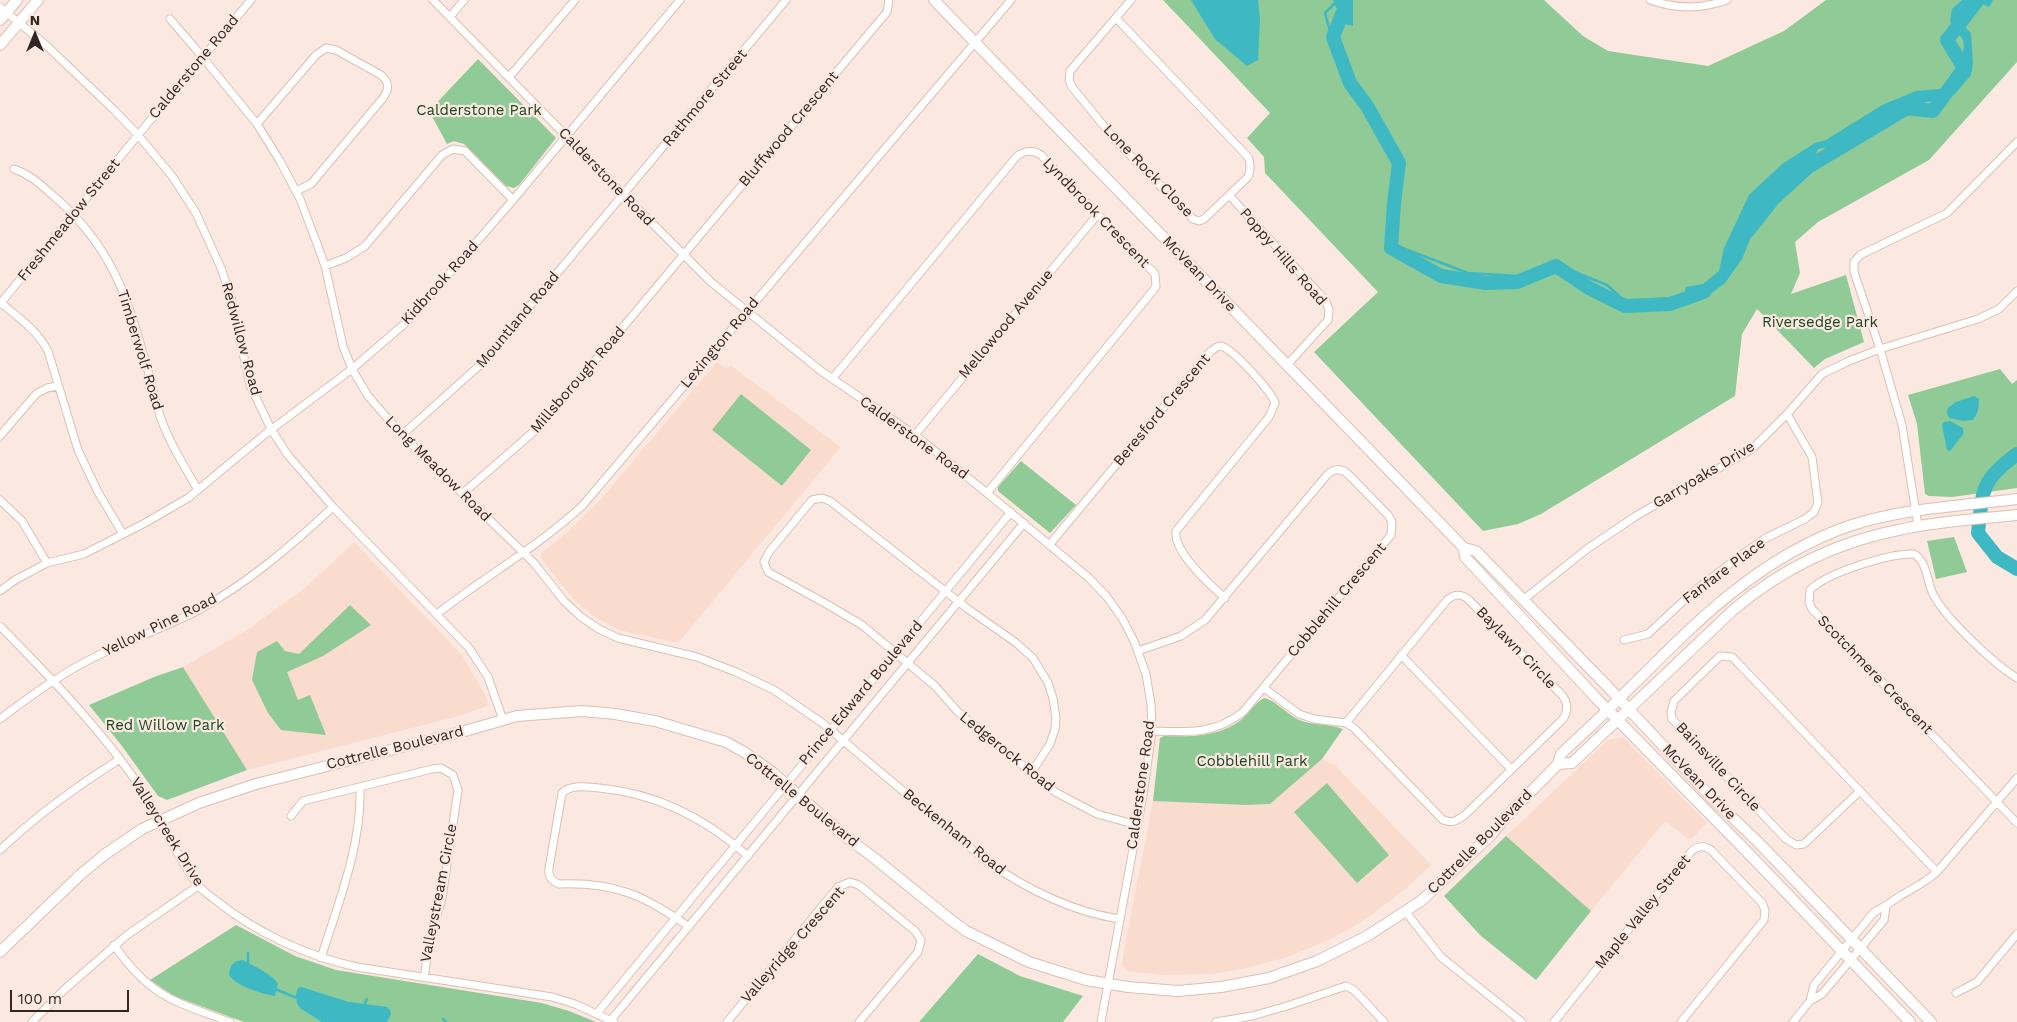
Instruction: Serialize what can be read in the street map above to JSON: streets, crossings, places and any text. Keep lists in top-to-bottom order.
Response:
{
  "streets": {
    "main road": ["McVean Drive", "Cottrelle Boulevard"],
    "street": [
      "Calderstone Road",
      "Rathmore Street",
      "Bluffwood Crescent",
      "Lone Rock Close",
      "Lyndbrook Crescent",
      "Freshmeadow Street",
      "Poppy Hills Road",
      "Kidbrook Road",
      "Mountland Road",
      "Mellowood Avenue",
      "Redwillow Road",
      "Lexington Road",
      "Timberwolf Road",
      "Millsborough Road",
      "Beresford Crescent",
      "Long Meadow Road",
      "Garryoaks Drive",
      "Fanfare Place",
      "Cobblehill Crescent",
      "Yellow Pine Road",
      "Baylawn Circle",
      "Scotchmere Crescent",
      "Prince Edward Boulevard",
      "Ledgerock Road",
      "Bainsville Circle",
      "Valleycreek Drive",
      "Beckenham Road",
      "Valleystream Circle",
      "Maple Valley Street",
      "Valleyridge Crescent"
    ]
  },
  "crossings": [
    ["Calderstone Road", "Rathmore Street"],
    ["Calderstone Road", "Bluffwood Crescent"],
    ["Calderstone Road", "Lyndbrook Crescent"],
    ["Calderstone Road", "Freshmeadow Street"],
    ["Calderstone Road", "Kidbrook Road"],
    ["Calderstone Road", "Mountland Road"],
    ["Calderstone Road", "Mellowood Avenue"],
    ["Calderstone Road", "Redwillow Road"],
    ["Calderstone Road", "Lexington Road"],
    ["Calderstone Road", "Millsborough Road"],
    ["Calderstone Road", "Beresford Crescent"],
    ["Calderstone Road", "Long Meadow Road"],
    ["Calderstone Road", "Cobblehill Crescent"],
    ["Calderstone Road", "Prince Edward Boulevard"],
    ["Calderstone Road", "Cottrelle Boulevard"],
    ["Calderstone Road", "Ledgerock Road"],
    ["Calderstone Road", "Beckenham Road"],
    ["Rathmore Street", "Mountland Road"],
    ["Bluffwood Crescent", "Millsborough Road"],
    ["Lone Rock Close", "Poppy Hills Road"],
    ["Lyndbrook Crescent", "Mellowood Avenue"],
    ["Freshmeadow Street", "Redwillow Road"],
    ["Freshmeadow Street", "Timberwolf Road"],
    ["Poppy Hills Road", "McVean Drive"],
    ["McVean Drive", "Lexington Road"],
    ["McVean Drive", "Garryoaks Drive"],
    ["McVean Drive", "Cottrelle Boulevard"],
    ["Kidbrook Road", "Redwillow Road"],
    ["Kidbrook Road", "Timberwolf Road"],
    ["Kidbrook Road", "Long Meadow Road"],
    ["Mountland Road", "Long Meadow Road"],
    ["Redwillow Road", "Lexington Road"],
    ["Redwillow Road", "Yellow Pine Road"],
    ["Redwillow Road", "Cottrelle Boulevard"],
    ["Lexington Road", "Long Meadow Road"],
    ["Millsborough Road", "Long Meadow Road"],
    ["Beresford Crescent", "Cobblehill Crescent"],
    ["Long Meadow Road", "Prince Edward Boulevard"],
    ["Long Meadow Road", "Beckenham Road"],
    ["Garryoaks Drive", "Fanfare Place"],
    ["Yellow Pine Road", "Valleycreek Drive"],
    ["Prince Edward Boulevard", "Cottrelle Boulevard"],
    ["Prince Edward Boulevard", "Ledgerock Road"],
    ["Prince Edward Boulevard", "Valleycreek Drive"],
    ["Prince Edward Boulevard", "Beckenham Road"],
    ["Cottrelle Boulevard", "Valleycreek Drive"],
    ["Valleycreek Drive", "Valleystream Circle"]
  ],
  "parks": [
    "Calderstone Park",
    "Riversedge Park",
    "Red Willow Park",
    "Cobblehill Park"
  ],
  "scale_bar": "100 m",
  "north": "top"
}
